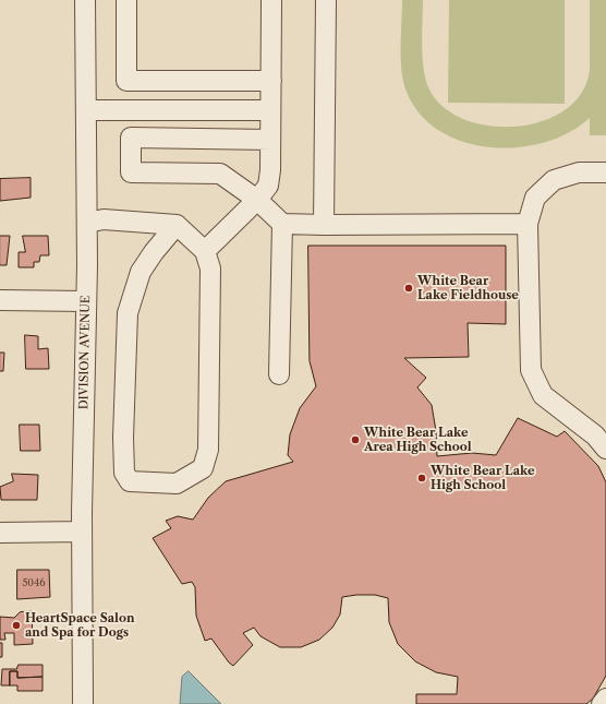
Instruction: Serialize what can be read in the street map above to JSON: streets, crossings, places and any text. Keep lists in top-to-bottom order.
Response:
{
  "streets": {
    "street": ["DIVISION AVENUE"]
  },
  "places": [
    "White Bear Lake Fieldhouse",
    "White Bear Lake Area High School",
    "White Bear Lake High School",
    "HeartSpace Salon and Spa for Dogs"
  ],
  "house_numbers": ["5046"]
}
